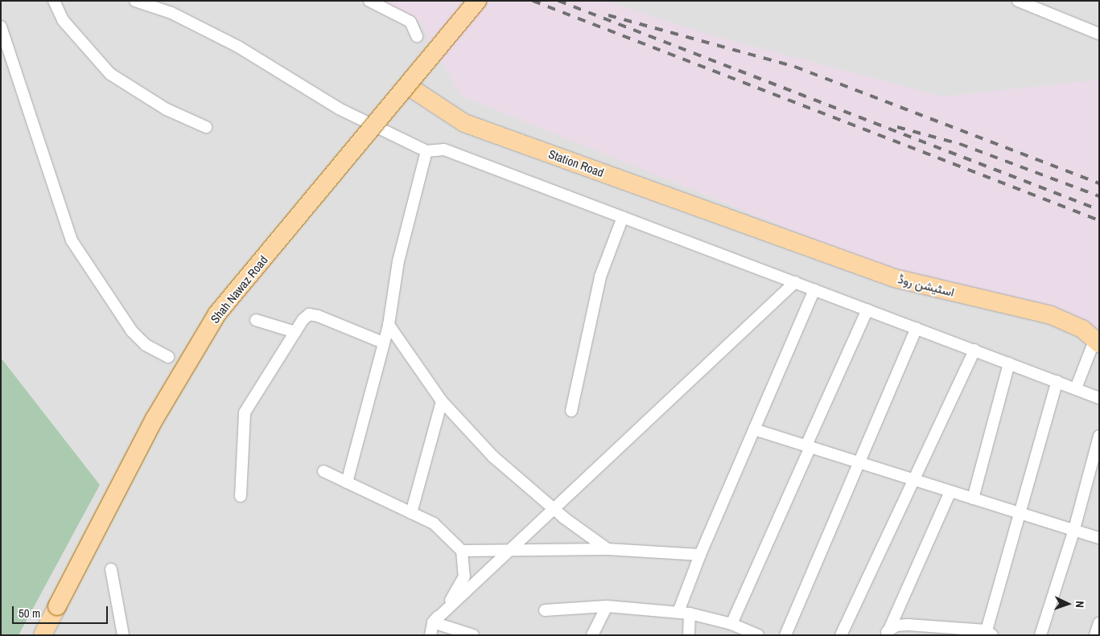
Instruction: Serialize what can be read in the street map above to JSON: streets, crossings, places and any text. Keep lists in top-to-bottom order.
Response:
{
  "streets": {
    "main road": ["Station Road", "اسٹیشن روڈ", "Shah Nawaz Road"]
  },
  "crossings": [
    ["Station Road", "اسٹیشن روڈ"],
    ["Station Road", "Shah Nawaz Road"]
  ],
  "scale_bar": "50 m",
  "north": "right"
}
